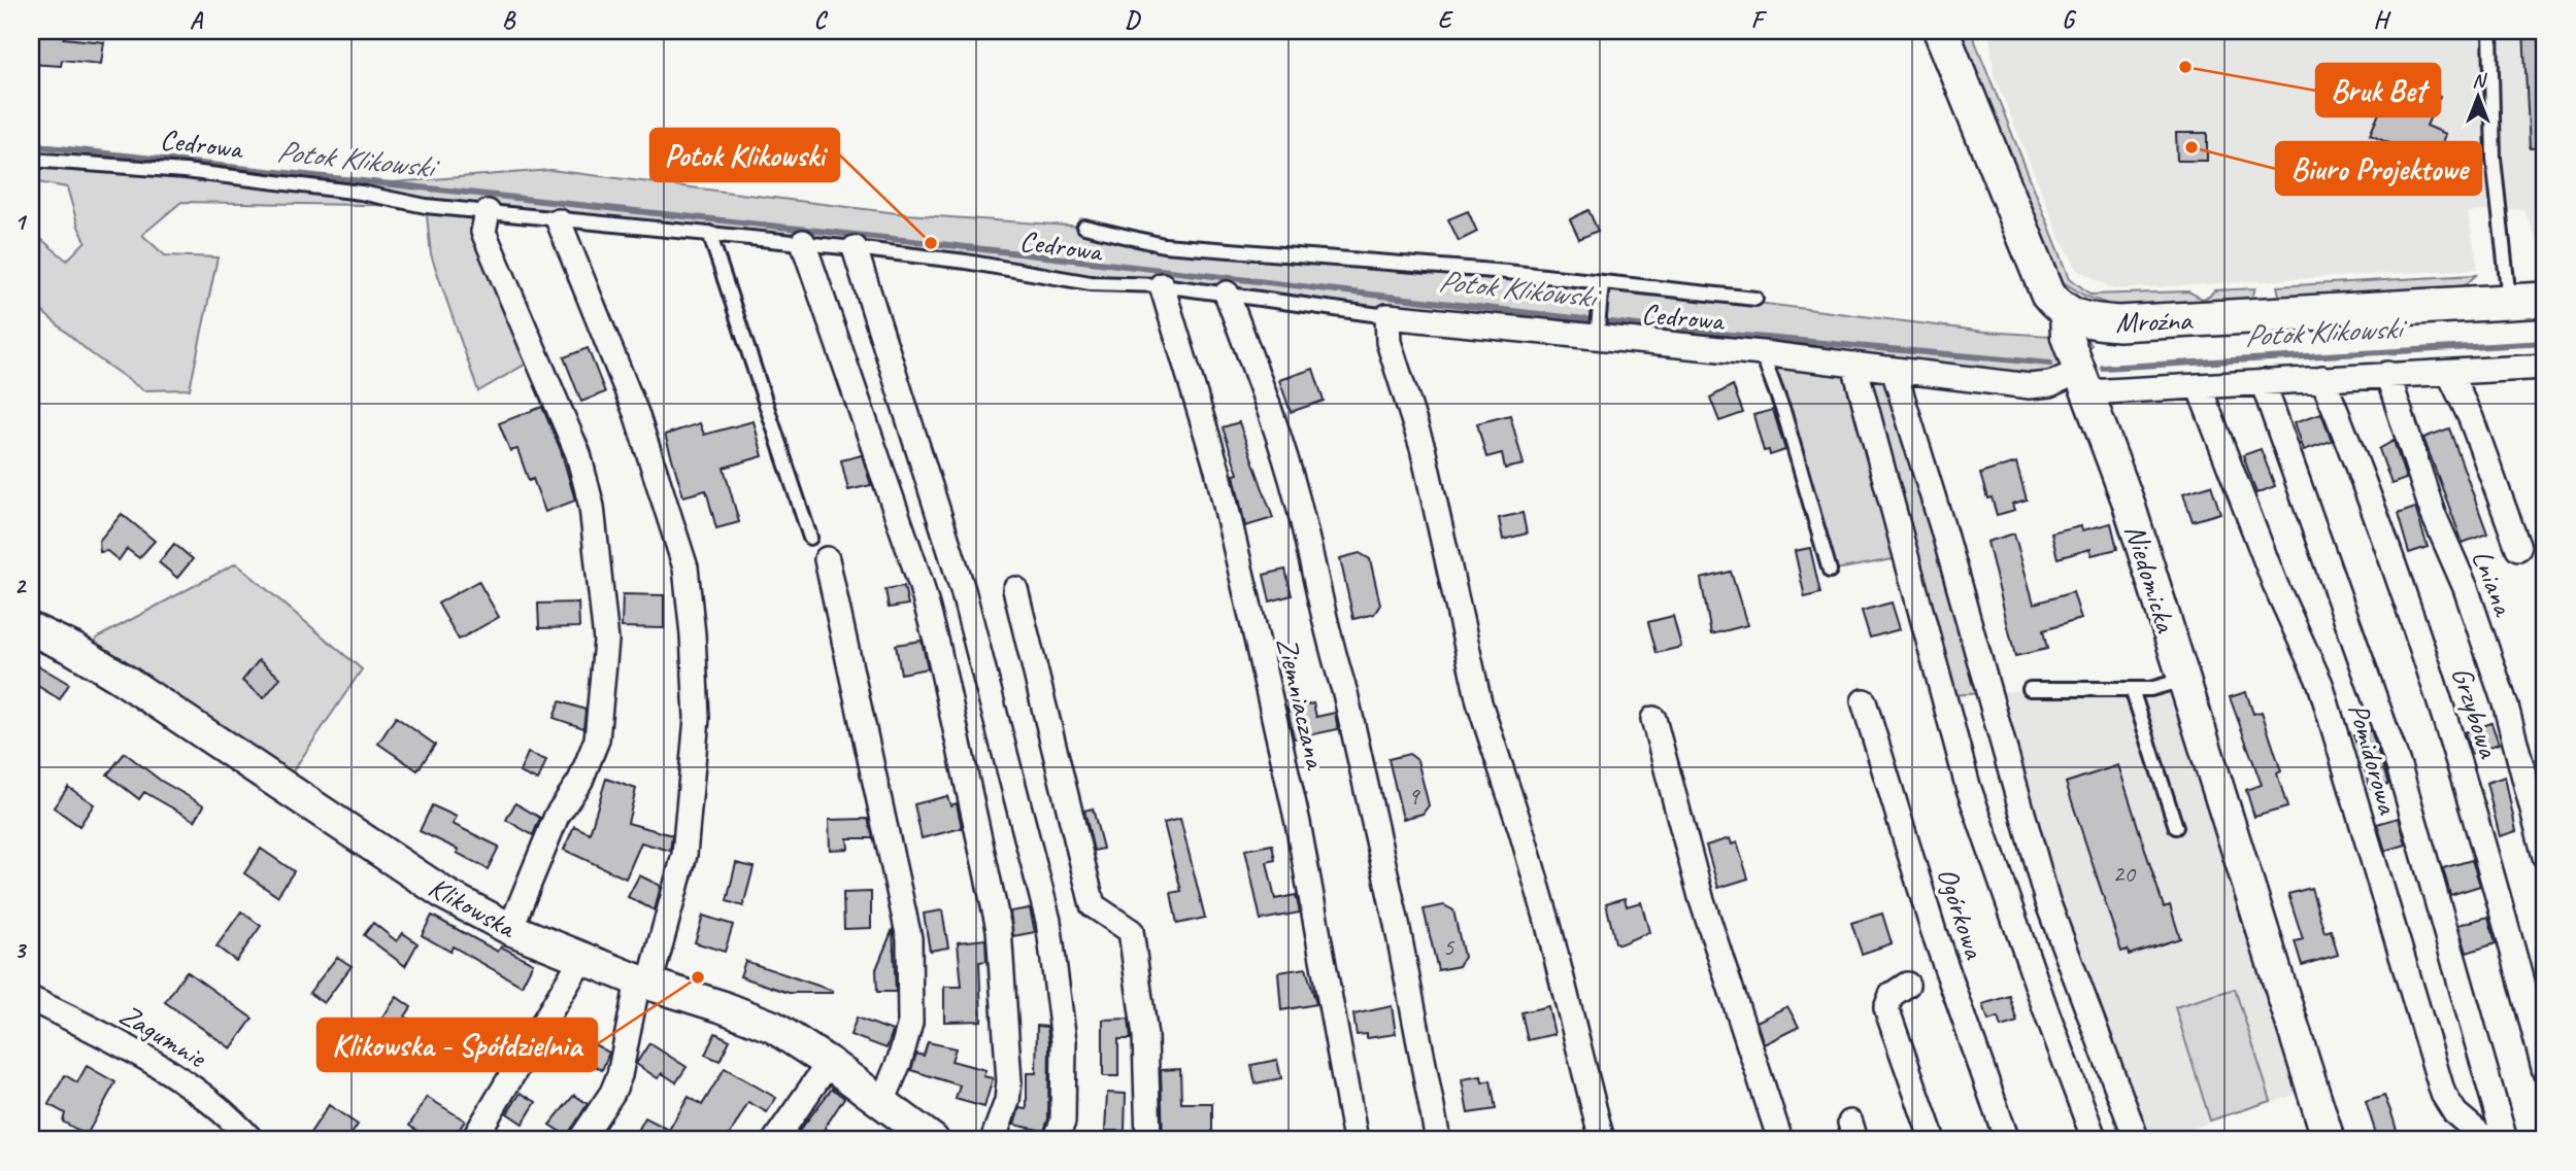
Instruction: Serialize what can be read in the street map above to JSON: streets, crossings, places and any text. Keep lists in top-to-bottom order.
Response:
{
  "streets": {
    "main road": ["Mroźna", "Niedomicka"],
    "street": [
      "Cedrowa",
      "Lniana",
      "Ziemniaczana",
      "Grzybowa",
      "Pomidorowa",
      "Klikowska",
      "Ogórkowa",
      "Zagumnie"
    ]
  },
  "crossings": [
    ["Cedrowa", "Niedomicka"],
    ["Cedrowa", "Lniana"],
    ["Cedrowa", "Ziemniaczana"],
    ["Cedrowa", "Grzybowa"],
    ["Cedrowa", "Pomidorowa"],
    ["Mroźna", "Niedomicka"]
  ],
  "water": ["Potok Klikowski"],
  "places": [
    "Bruk Bet",
    "Biuro Projektowe",
    "Potok Klikowski",
    "Klikowska - Spółdzielnia"
  ],
  "house_numbers": ["9", "20", "5"],
  "north": "top",
  "grid": {
    "columns": [
      "A",
      "B",
      "C",
      "D",
      "E",
      "F",
      "G",
      "H"
    ],
    "rows": ["1", "2", "3"]
  }
}
